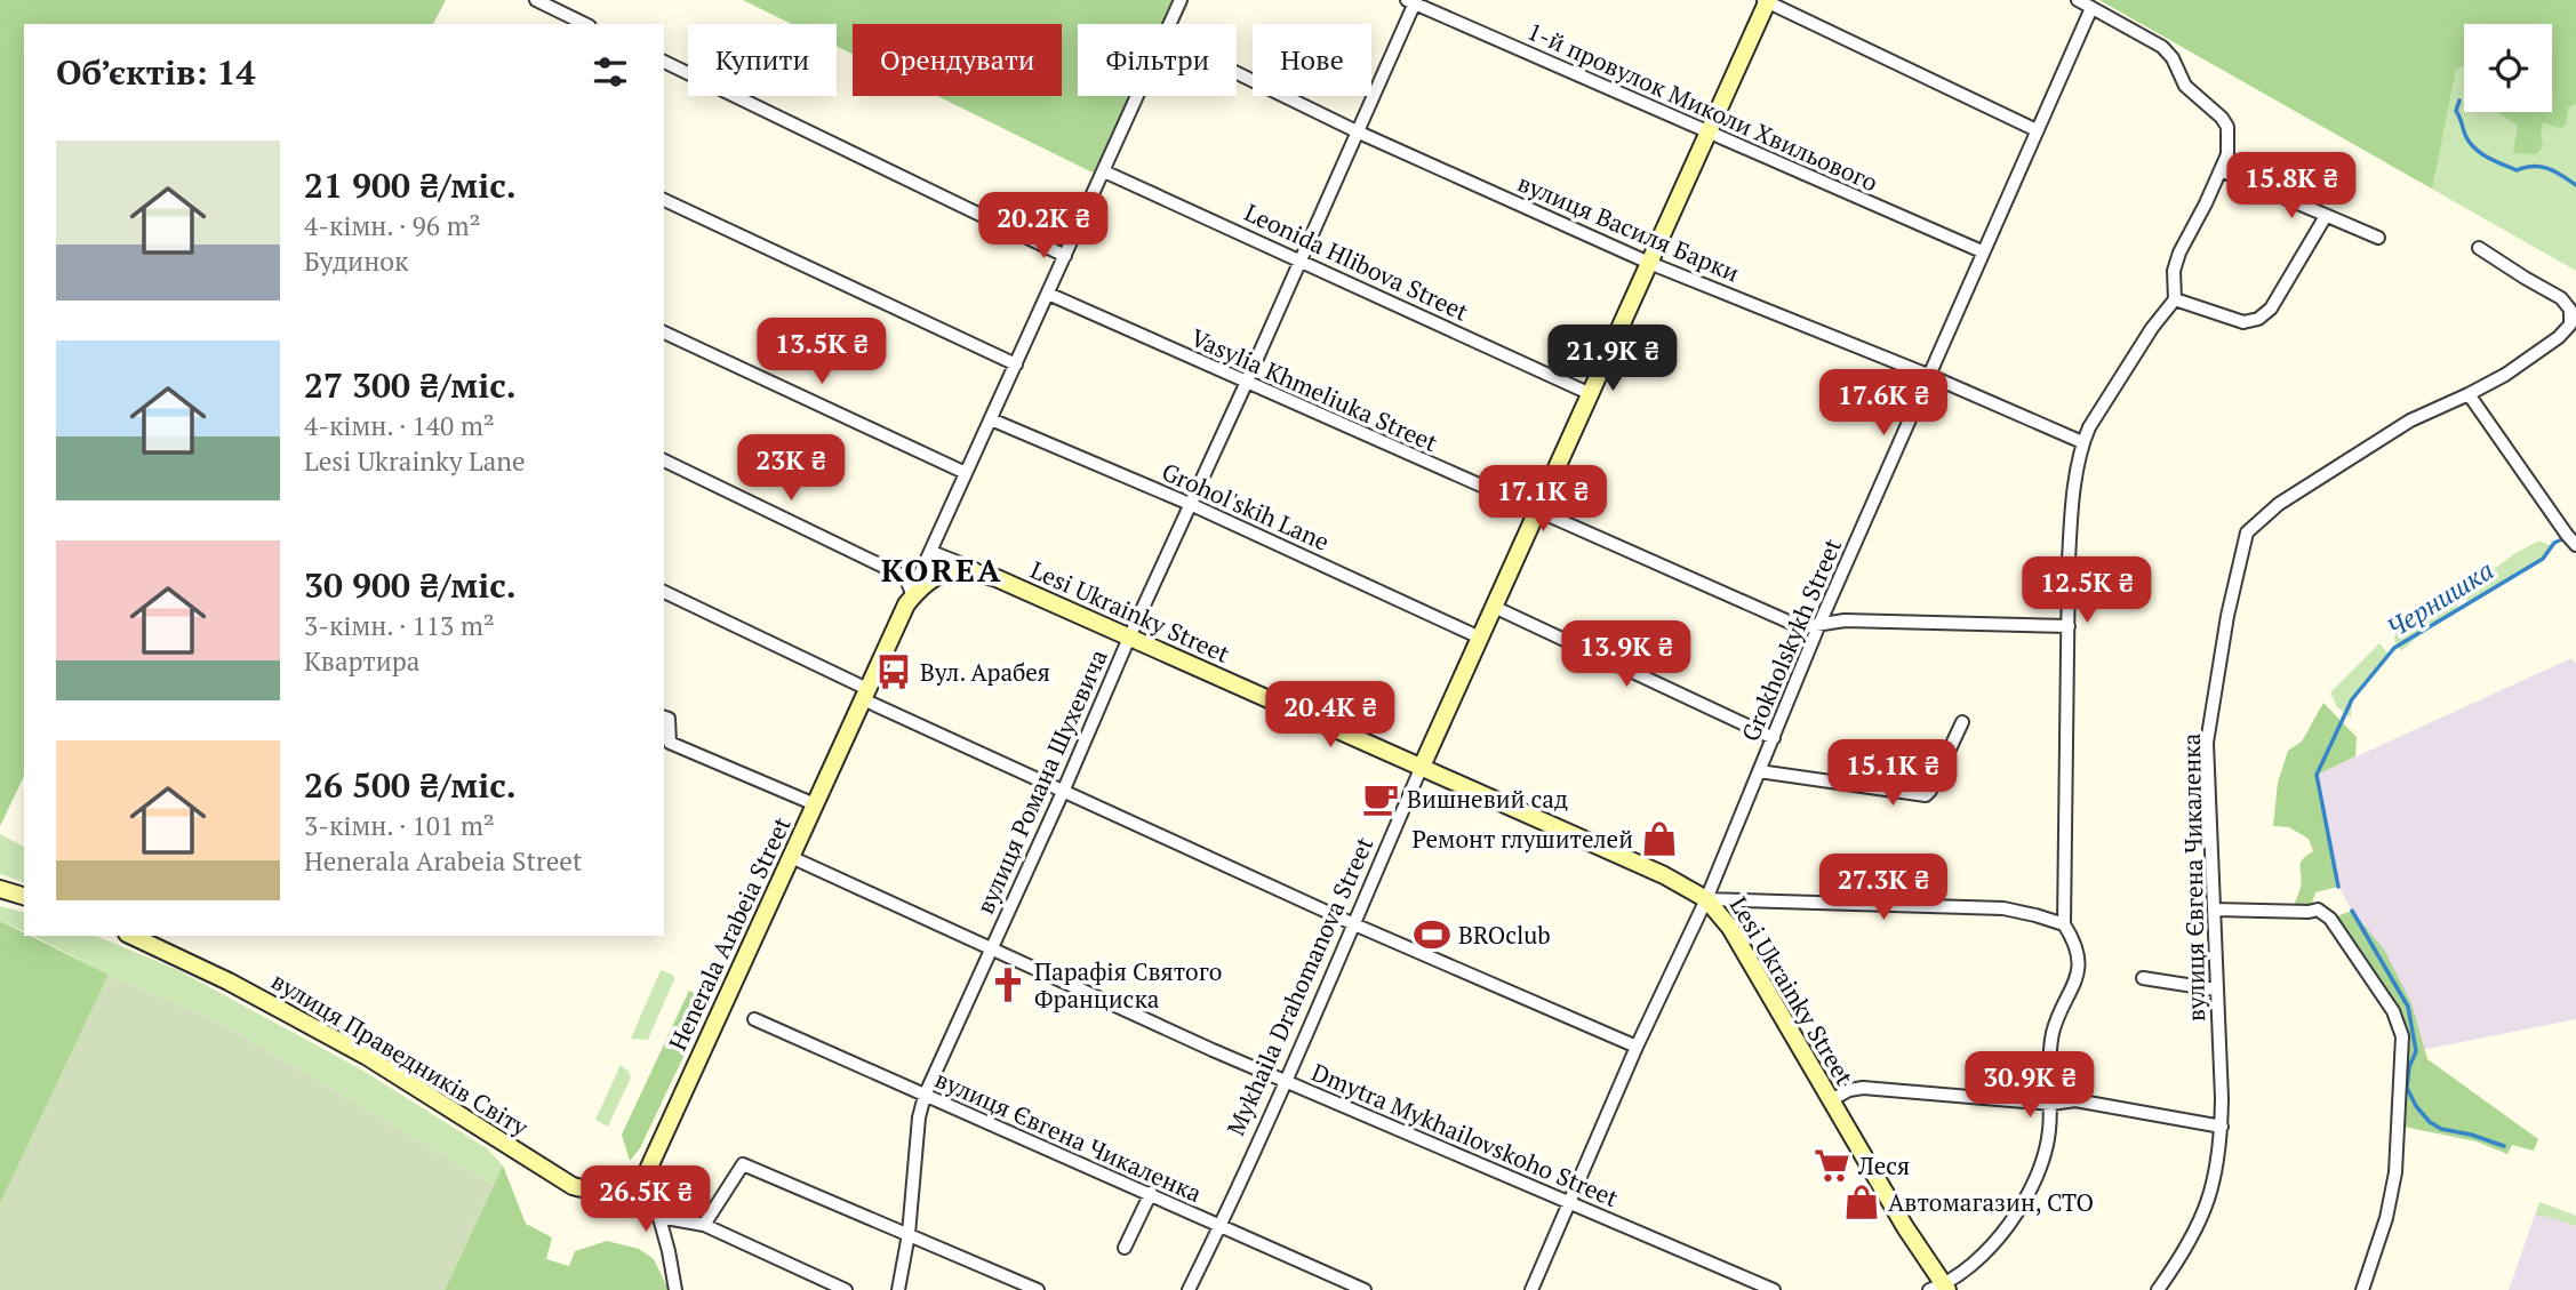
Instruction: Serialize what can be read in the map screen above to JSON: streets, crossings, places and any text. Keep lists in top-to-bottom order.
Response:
{
  "streets": {
    "main road": [
      "Lesi Ukrainky Street",
      "Henerala Arabeia Street",
      "Mykhaila Drahomanova Street",
      "вулиця Праведників Світу"
    ],
    "street": [
      "1-й провулок Миколи Хвильового",
      "вулиця Василя Барки",
      "Leonida Hlibova Street",
      "Vasylia Khmeliuka Street",
      "Grohol'skih Lane",
      "Grokholskykh Street",
      "вулиця Романа Шухевича",
      "вулиця Євгена Чикаленка",
      "Dmytra Mykhailovskoho Street"
    ]
  },
  "crossings": [
    ["1-й провулок Миколи Хвильового", "Grokholskykh Street"],
    ["1-й провулок Миколи Хвильового", "вулиця Романа Шухевича"],
    ["1-й провулок Миколи Хвильового", "Mykhaila Drahomanova Street"],
    ["вулиця Василя Барки", "Grokholskykh Street"],
    ["вулиця Василя Барки", "вулиця Романа Шухевича"],
    ["вулиця Василя Барки", "Mykhaila Drahomanova Street"],
    ["Leonida Hlibova Street", "вулиця Романа Шухевича"],
    ["Leonida Hlibova Street", "Mykhaila Drahomanova Street"],
    ["Vasylia Khmeliuka Street", "Grokholskykh Street"],
    ["Vasylia Khmeliuka Street", "вулиця Романа Шухевича"],
    ["Vasylia Khmeliuka Street", "Mykhaila Drahomanova Street"],
    ["Grohol'skih Lane", "вулиця Романа Шухевича"],
    ["Grohol'skih Lane", "Mykhaila Drahomanova Street"],
    ["Lesi Ukrainky Street", "Grokholskykh Street"],
    ["Lesi Ukrainky Street", "вулиця Романа Шухевича"],
    ["Lesi Ukrainky Street", "Henerala Arabeia Street"],
    ["Lesi Ukrainky Street", "Mykhaila Drahomanova Street"],
    ["Grokholskykh Street", "Dmytra Mykhailovskoho Street"],
    ["вулиця Романа Шухевича", "вулиця Євгена Чикаленка"],
    ["вулиця Романа Шухевича", "Dmytra Mykhailovskoho Street"],
    ["вулиця Євгена Чикаленка", "Mykhaila Drahomanova Street"],
    ["Henerala Arabeia Street", "Dmytra Mykhailovskoho Street"],
    ["Mykhaila Drahomanova Street", "Dmytra Mykhailovskoho Street"]
  ],
  "districts": ["KOREA"],
  "water": ["Чернишка"],
  "places": {
    "bus stop": ["Вул. Арабея"],
    "cafe": ["Вишневий сад"],
    "shop": ["Ремонт глушителей", "Автомагазин, СТО"],
    "sports": ["BROclub"],
    "church": ["Парафія Святого Франциска"],
    "supermarket": ["Леся"]
  },
  "page": {
    "chip": [
      "Купити",
      "Орендувати",
      "Фільтри",
      "Нове"
    ],
    "heading": "Об’єктів: 14",
    "list": [
      {
        "name": "21 900 ₴/міс.",
        "note": "4-кімн. · 96 m² · Будинок"
      },
      {
        "name": "27 300 ₴/міс.",
        "note": "4-кімн. · 140 m² · Lesi Ukrainky Lane"
      },
      {
        "name": "30 900 ₴/міс.",
        "note": "3-кімн. · 113 m² · Квартира"
      },
      {
        "name": "26 500 ₴/міс.",
        "note": "3-кімн. · 101 m² · Henerala Arabeia Street"
      }
    ],
    "price": [
      "15.8K ₴",
      "20.2K ₴",
      "13.5K ₴",
      "21.9K ₴",
      "17.6K ₴",
      "23K ₴",
      "17.1K ₴",
      "12.5K ₴",
      "13.9K ₴",
      "20.4K ₴",
      "15.1K ₴",
      "27.3K ₴",
      "30.9K ₴",
      "26.5K ₴"
    ]
  }
}
